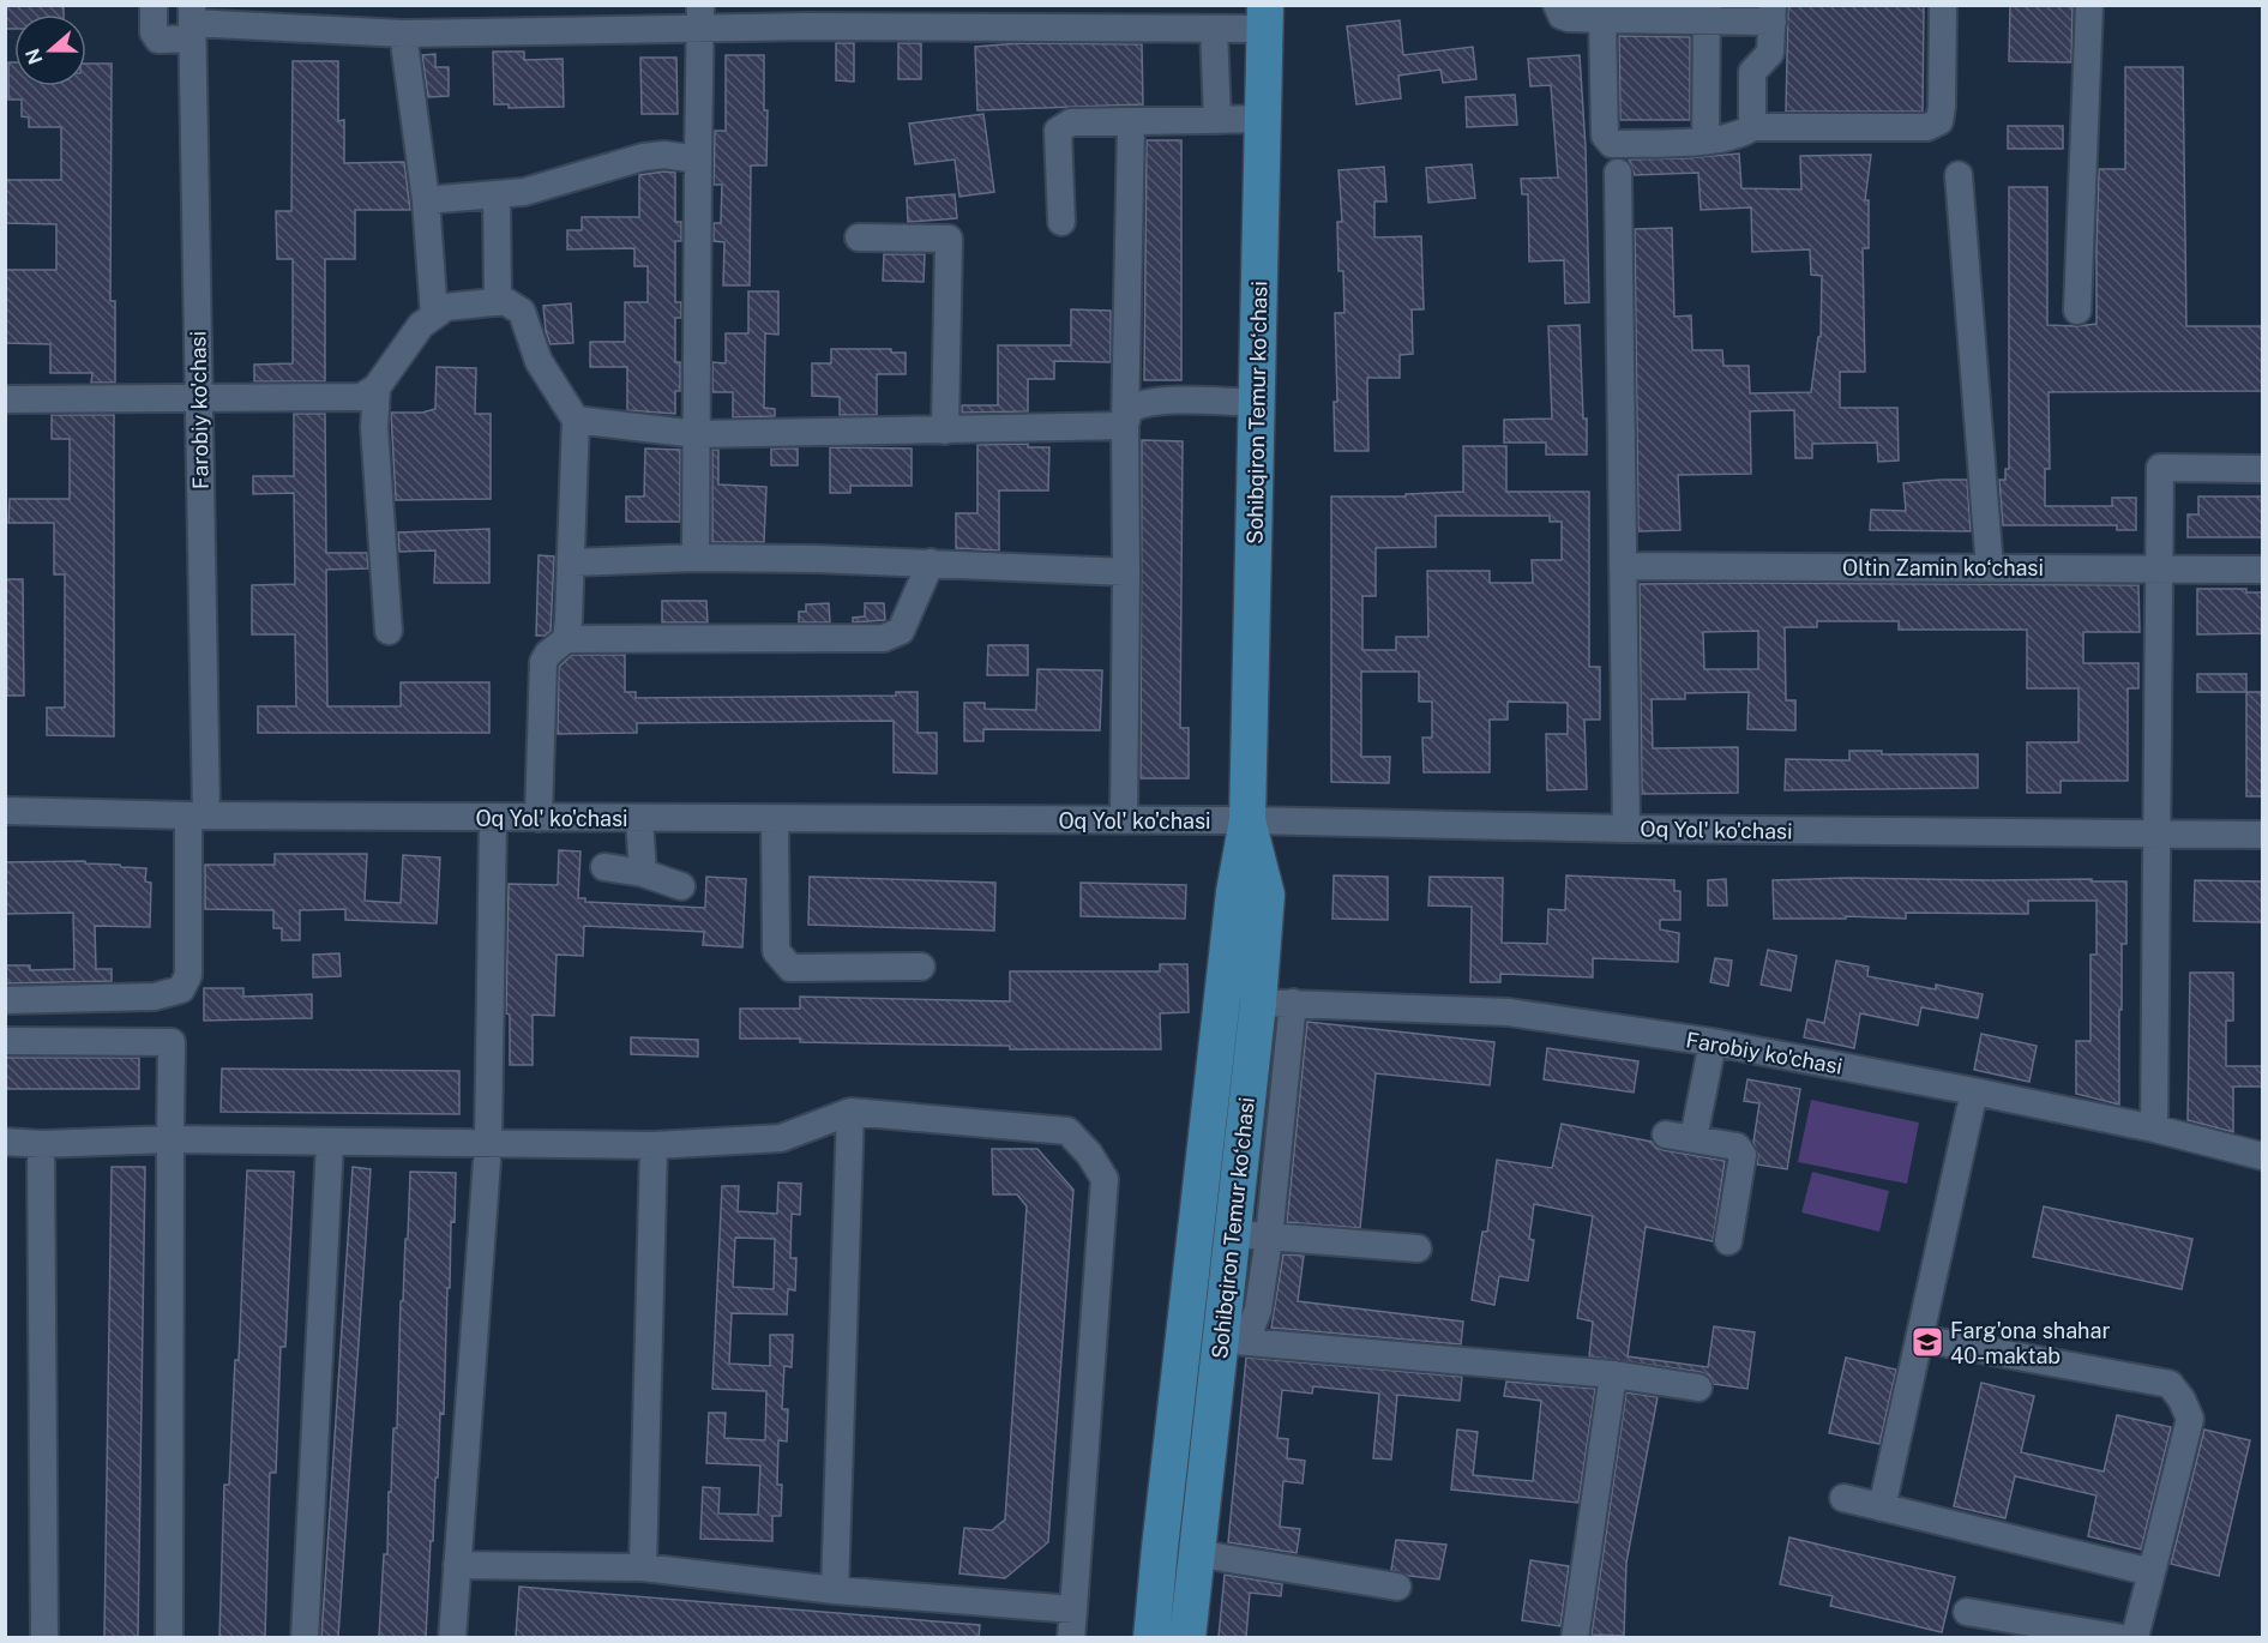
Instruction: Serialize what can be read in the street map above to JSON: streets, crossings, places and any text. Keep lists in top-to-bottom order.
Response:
{
  "streets": {
    "main road": ["Sohibqiron Temur koʻchasi"],
    "street": ["Farobiy ko'chasi", "Oltin Zamin koʻchasi", "Oq Yol' ko'chasi"]
  },
  "crossings": [
    ["Farobiy ko'chasi", "Sohibqiron Temur koʻchasi"],
    ["Farobiy ko'chasi", "Oq Yol' ko'chasi"],
    ["Sohibqiron Temur koʻchasi", "Oq Yol' ko'chasi"]
  ],
  "places": {
    "school or university": ["Farg'ona shahar 40-maktab"]
  },
  "north": "left"
}
